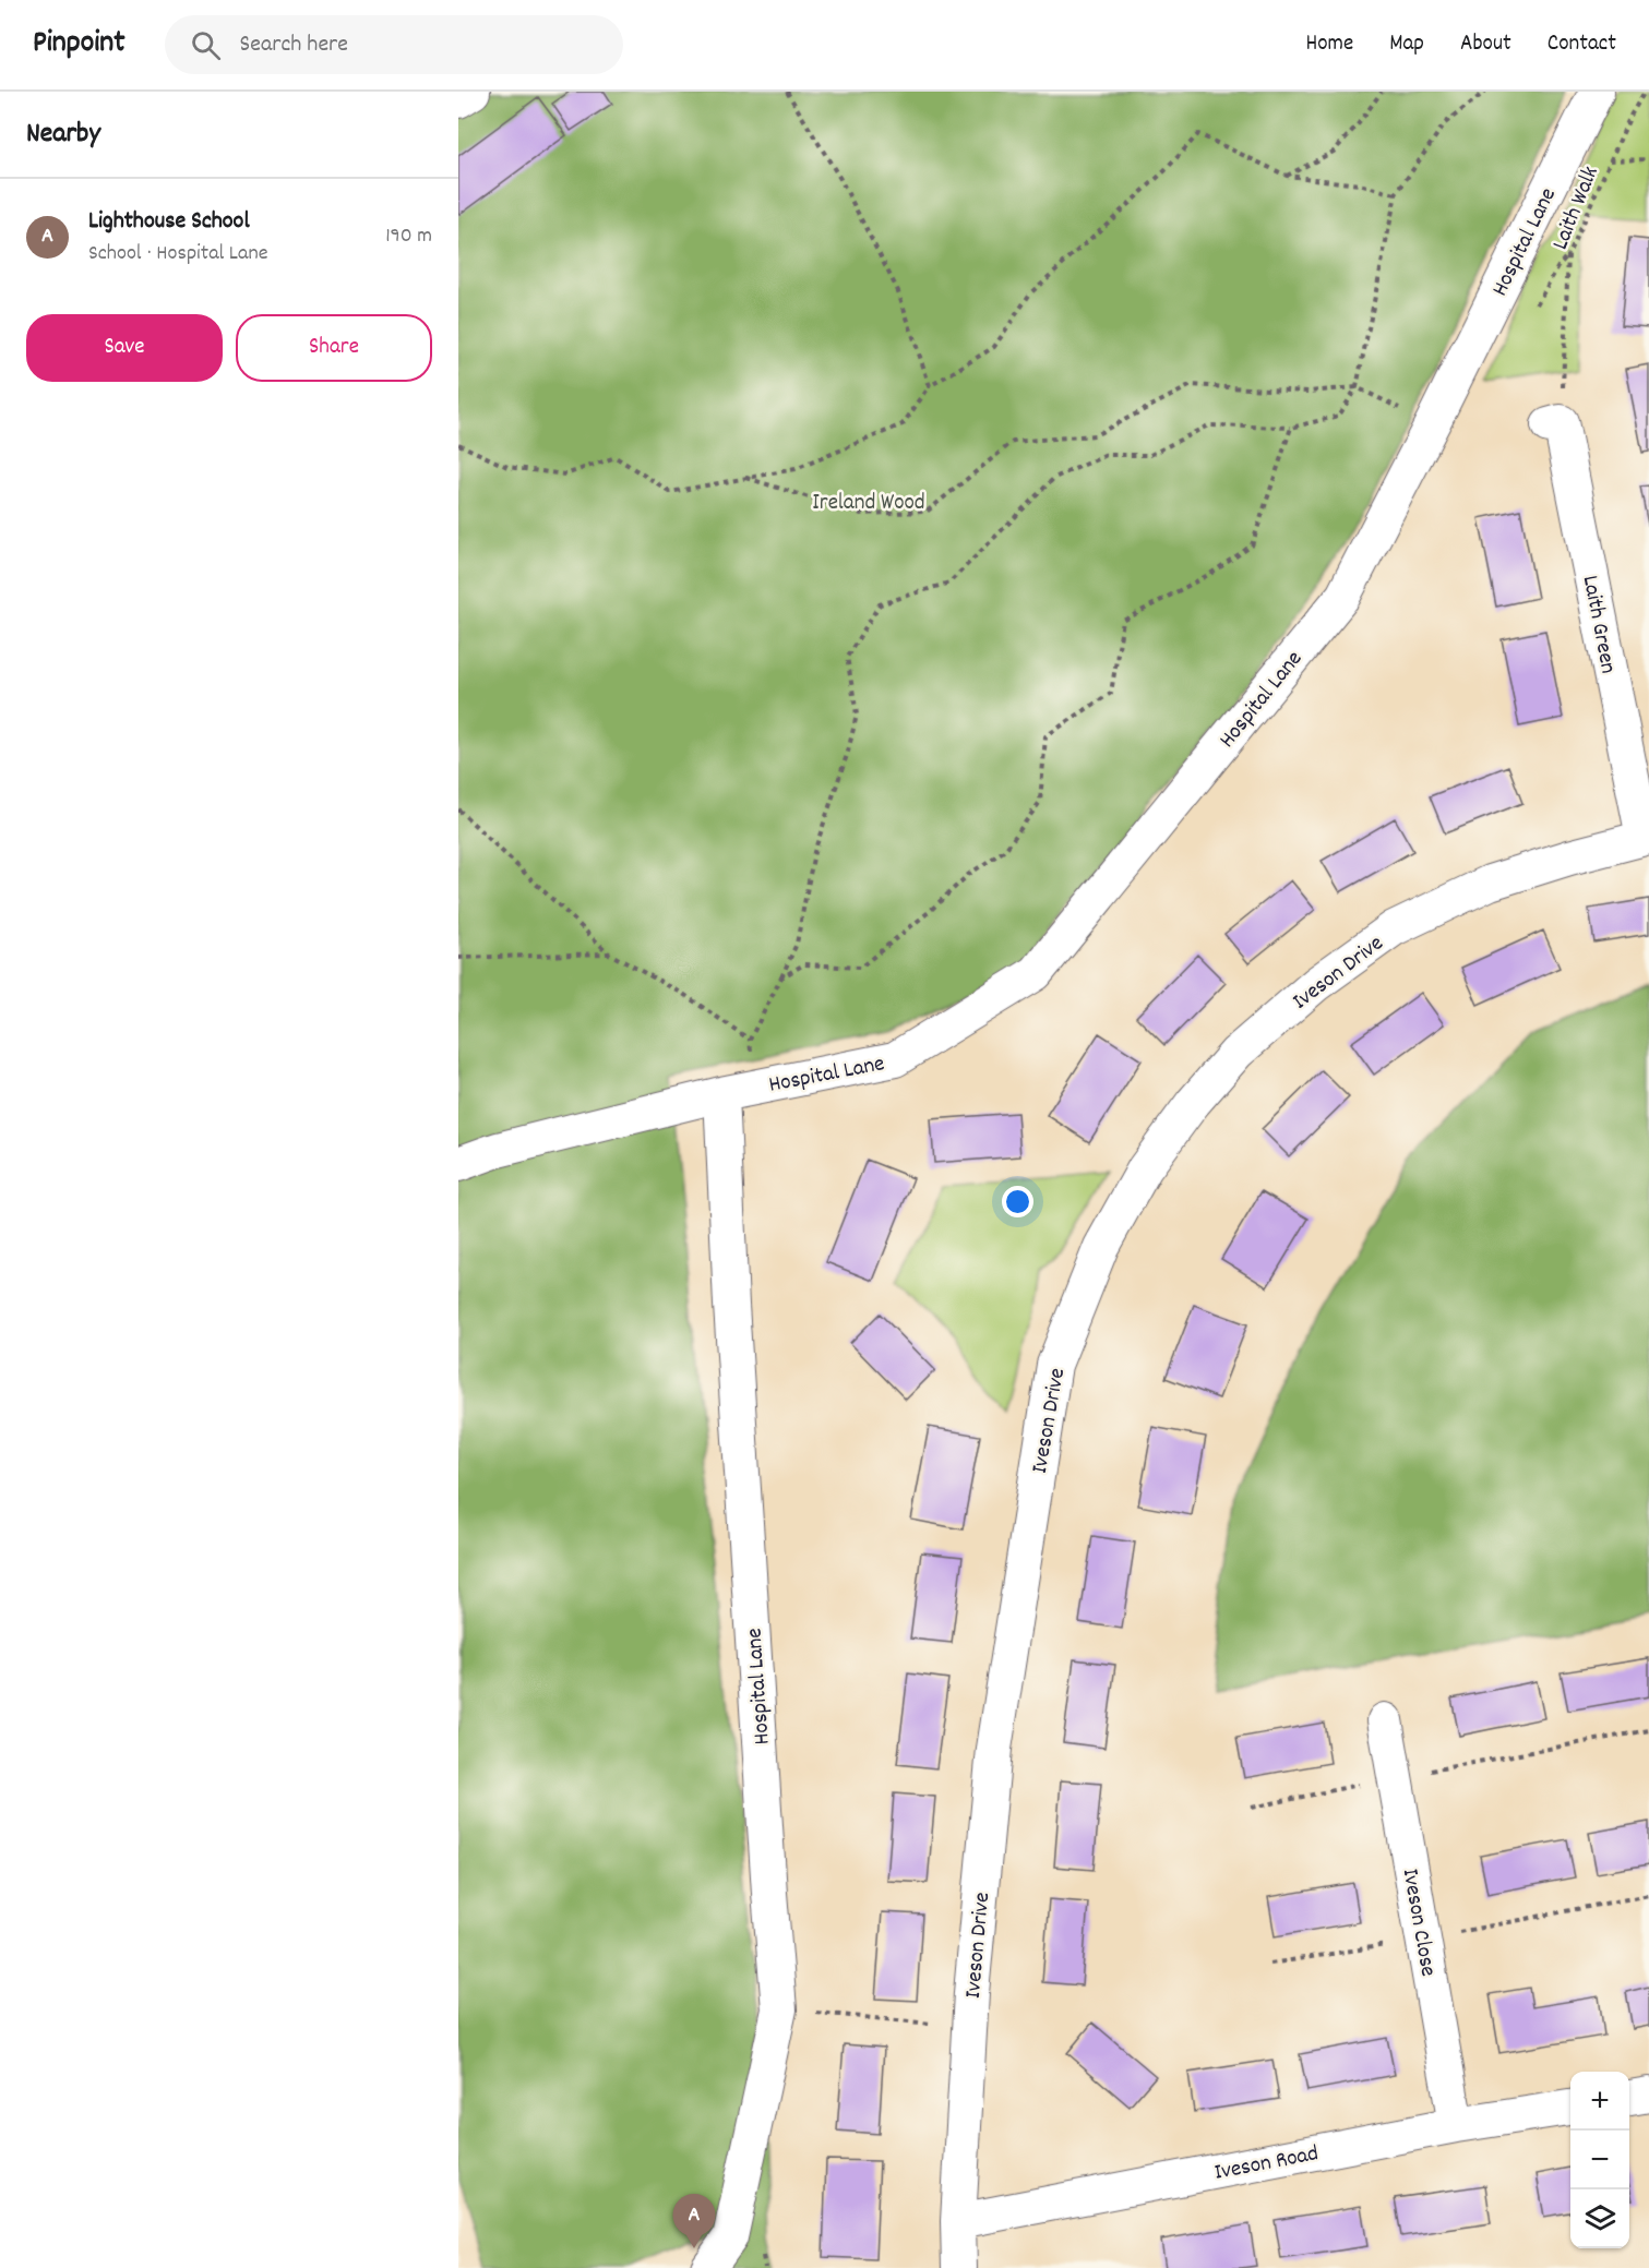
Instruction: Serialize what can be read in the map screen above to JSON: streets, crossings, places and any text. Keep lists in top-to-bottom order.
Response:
{
  "streets": {
    "street": [
      "Hospital Lane",
      "Laith Green",
      "Iveson Drive",
      "Iveson Close",
      "Iveson Road"
    ],
    "path": ["Laith Walk"]
  },
  "crossings": [
    ["Laith Walk", "Laith Green"],
    ["Laith Green", "Iveson Drive"],
    ["Iveson Drive", "Iveson Road"],
    ["Iveson Close", "Iveson Road"]
  ],
  "parks": ["Ireland Wood"],
  "page": {
    "header": "Pinpoint",
    "search": "Search here",
    "nav": [
      "Home",
      "Map",
      "About",
      "Contact"
    ],
    "heading": "Nearby",
    "list": [
      {
        "mark": "A",
        "name": "Lighthouse School",
        "note": "School · Hospital Lane",
        "value": "190 m"
      }
    ],
    "buttons": ["Save", "Share"],
    "map_buttons": ["+", "−"],
    "pins": "A"
  }
}
